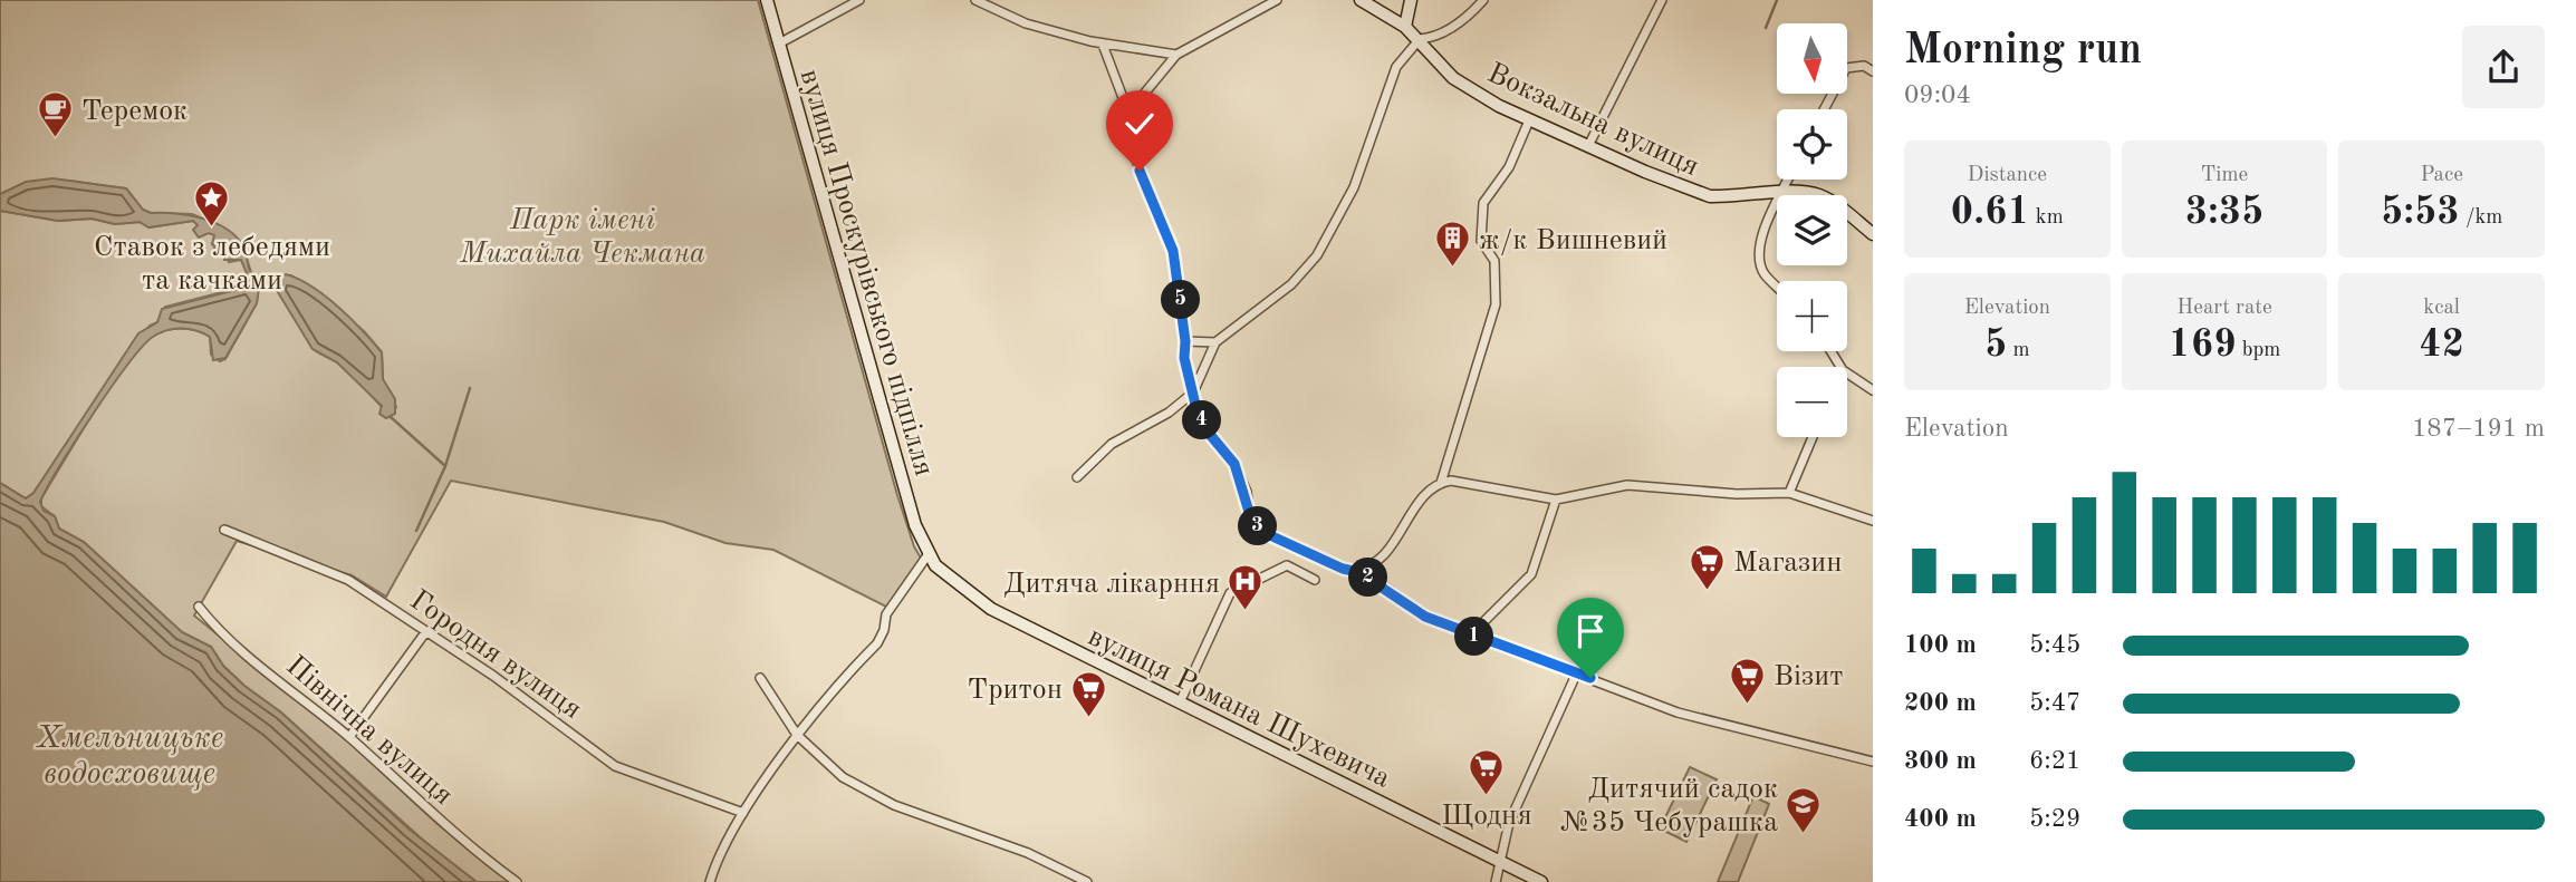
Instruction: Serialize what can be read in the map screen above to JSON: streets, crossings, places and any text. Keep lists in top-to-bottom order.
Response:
{
  "streets": {
    "main road": ["Вокзальна вулиця", "вулиця Проскурівського підпілля", "вулиця Романа Шухевича"],
    "street": ["Городня вулиця", "Північна вулиця"]
  },
  "crossings": [
    ["вулиця Проскурівського підпілля", "вулиця Романа Шухевича"]
  ],
  "water": ["Хмельницьке водосховище"],
  "parks": ["Парк імені Михайла Чекмана"],
  "places": {
    "cafe": ["Теремок"],
    "place": ["Ставок з лебедями та качками"],
    "building": ["ж/к Вишневий"],
    "supermarket": [
      "Магазин",
      "Візит",
      "Тритон",
      "Щодня"
    ],
    "hospital": ["Дитяча лікарння"],
    "school or university": ["Дитячий садок №35 Чебурашка"]
  },
  "north": "bottom",
  "page": {
    "heading": ["Morning run", "09:04"],
    "map_buttons": ["+", "−"],
    "stats": [
      ["Distance", "0.61 km"],
      ["Time", "3:35"],
      ["Pace", "5:53 /km"],
      ["Elevation", "5 m"],
      ["Heart rate", "169 bpm"],
      ["kcal", "42"]
    ],
    "pins": [
      "5",
      "4",
      "3",
      "2",
      "1"
    ],
    "chart": ["Elevation", "187–191 m"],
    "list": [
      {
        "name": "100 m",
        "note": "5:45"
      },
      {
        "name": "200 m",
        "note": "5:47"
      },
      {
        "name": "300 m",
        "note": "6:21"
      },
      {
        "name": "400 m",
        "note": "5:29"
      }
    ]
  }
}
